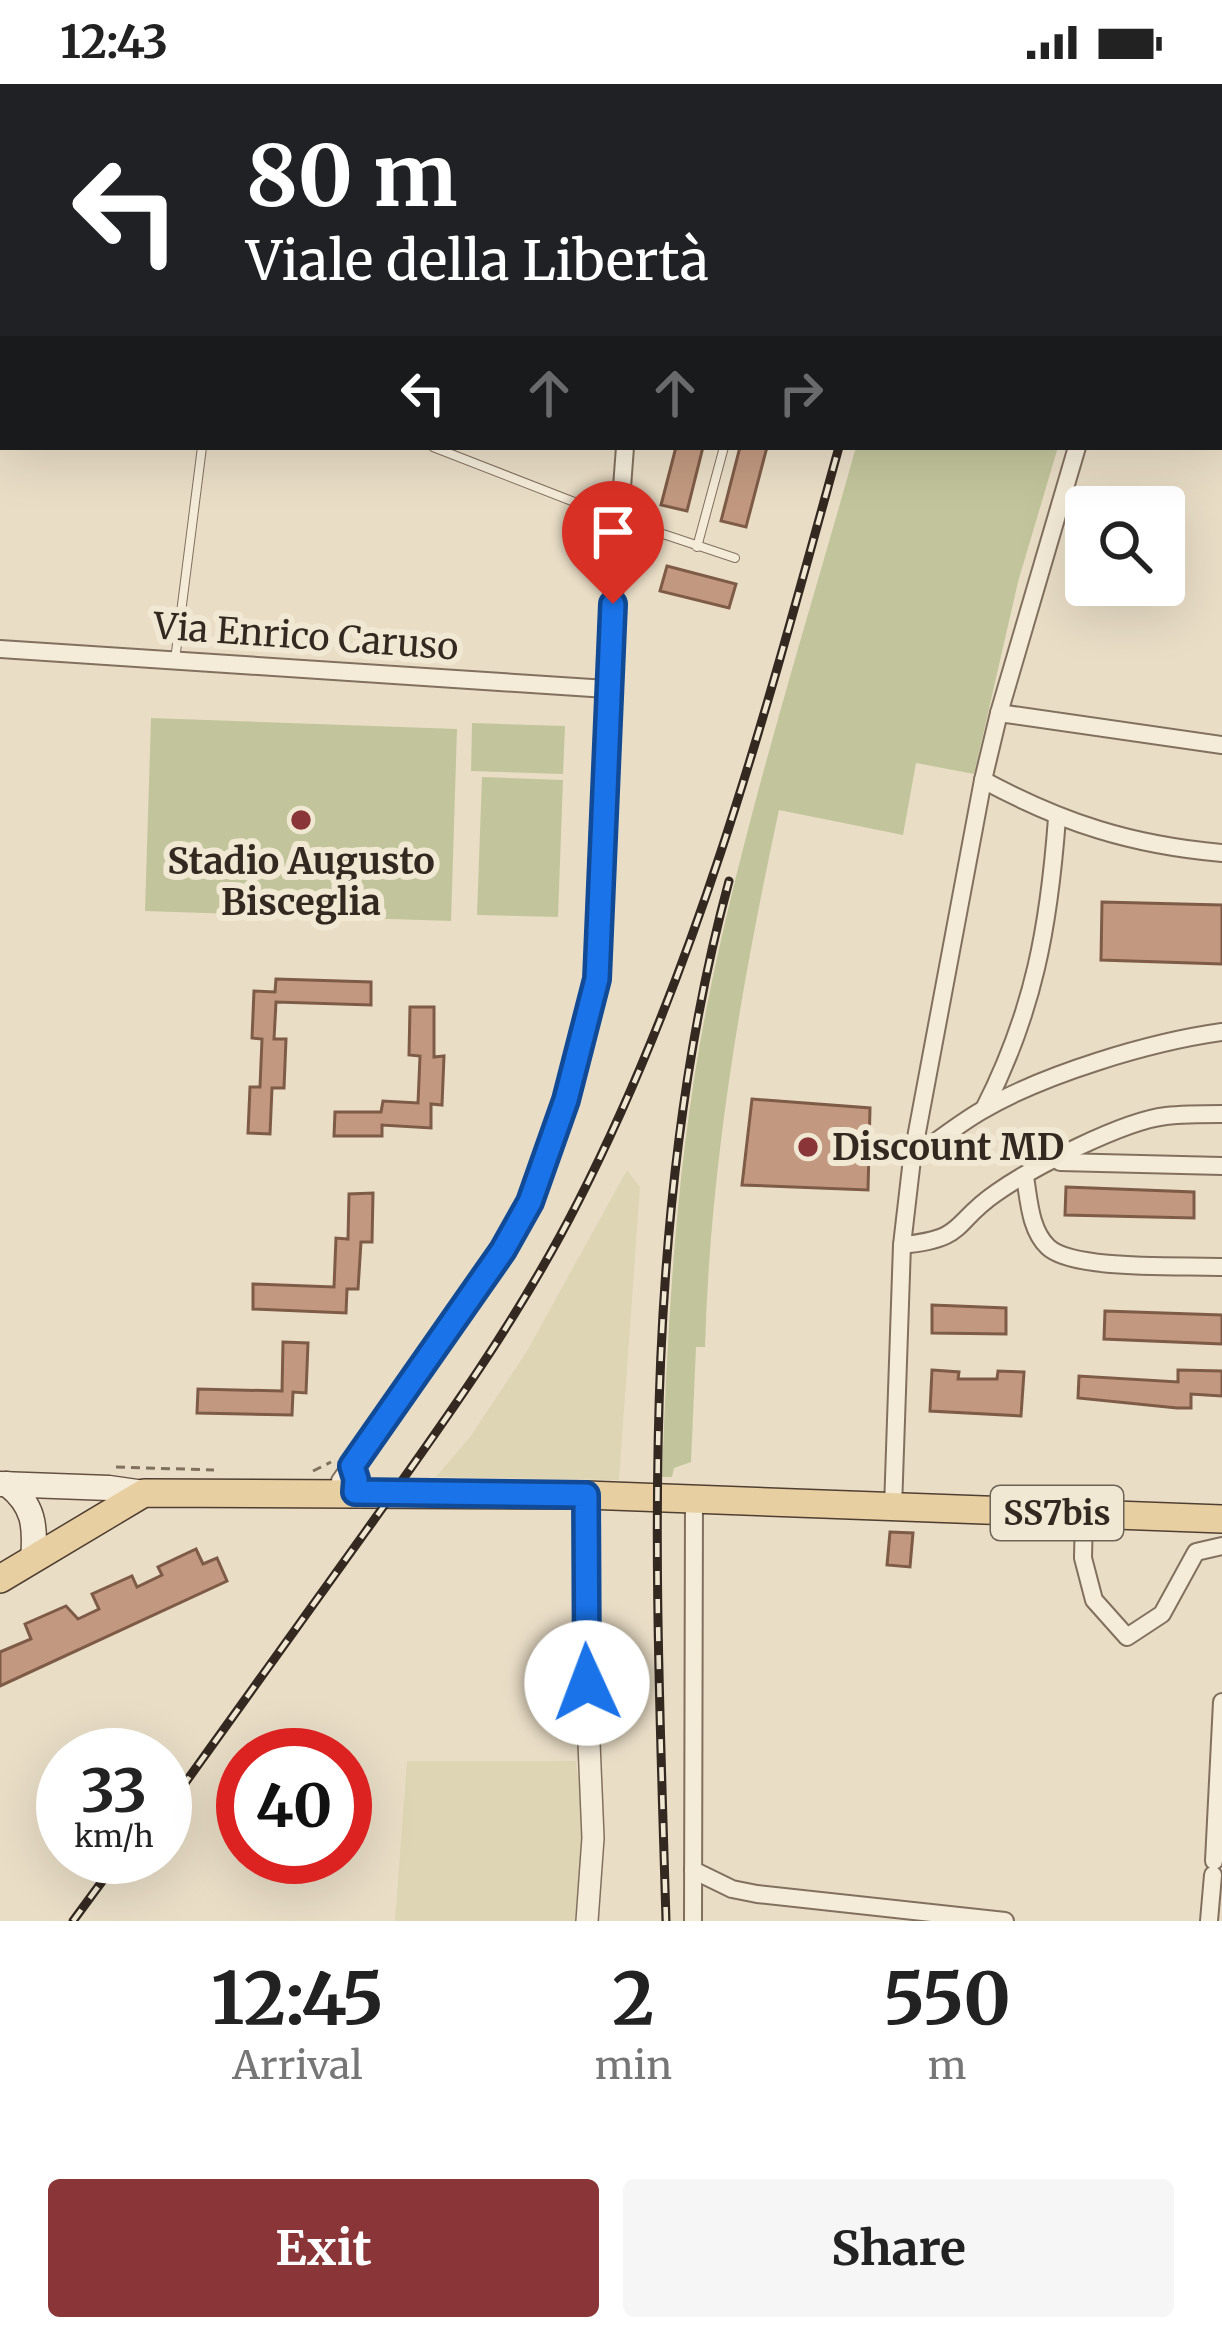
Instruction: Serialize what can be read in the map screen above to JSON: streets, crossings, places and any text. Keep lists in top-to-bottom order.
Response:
{
  "streets": {
    "main road": ["SS7bis"],
    "street": ["Via Enrico Caruso"]
  },
  "places": ["Stadio Augusto Bisceglia", "Discount MD"],
  "page": {
    "status": "12:43",
    "turn": ["80 m", "Viale della Libertà"],
    "speed": "33 km/h",
    "limit": "40",
    "eta": [
      "12:45",
      "Arrival",
      "2",
      "min",
      "550",
      "m"
    ],
    "buttons": ["Exit", "Share"]
  }
}
